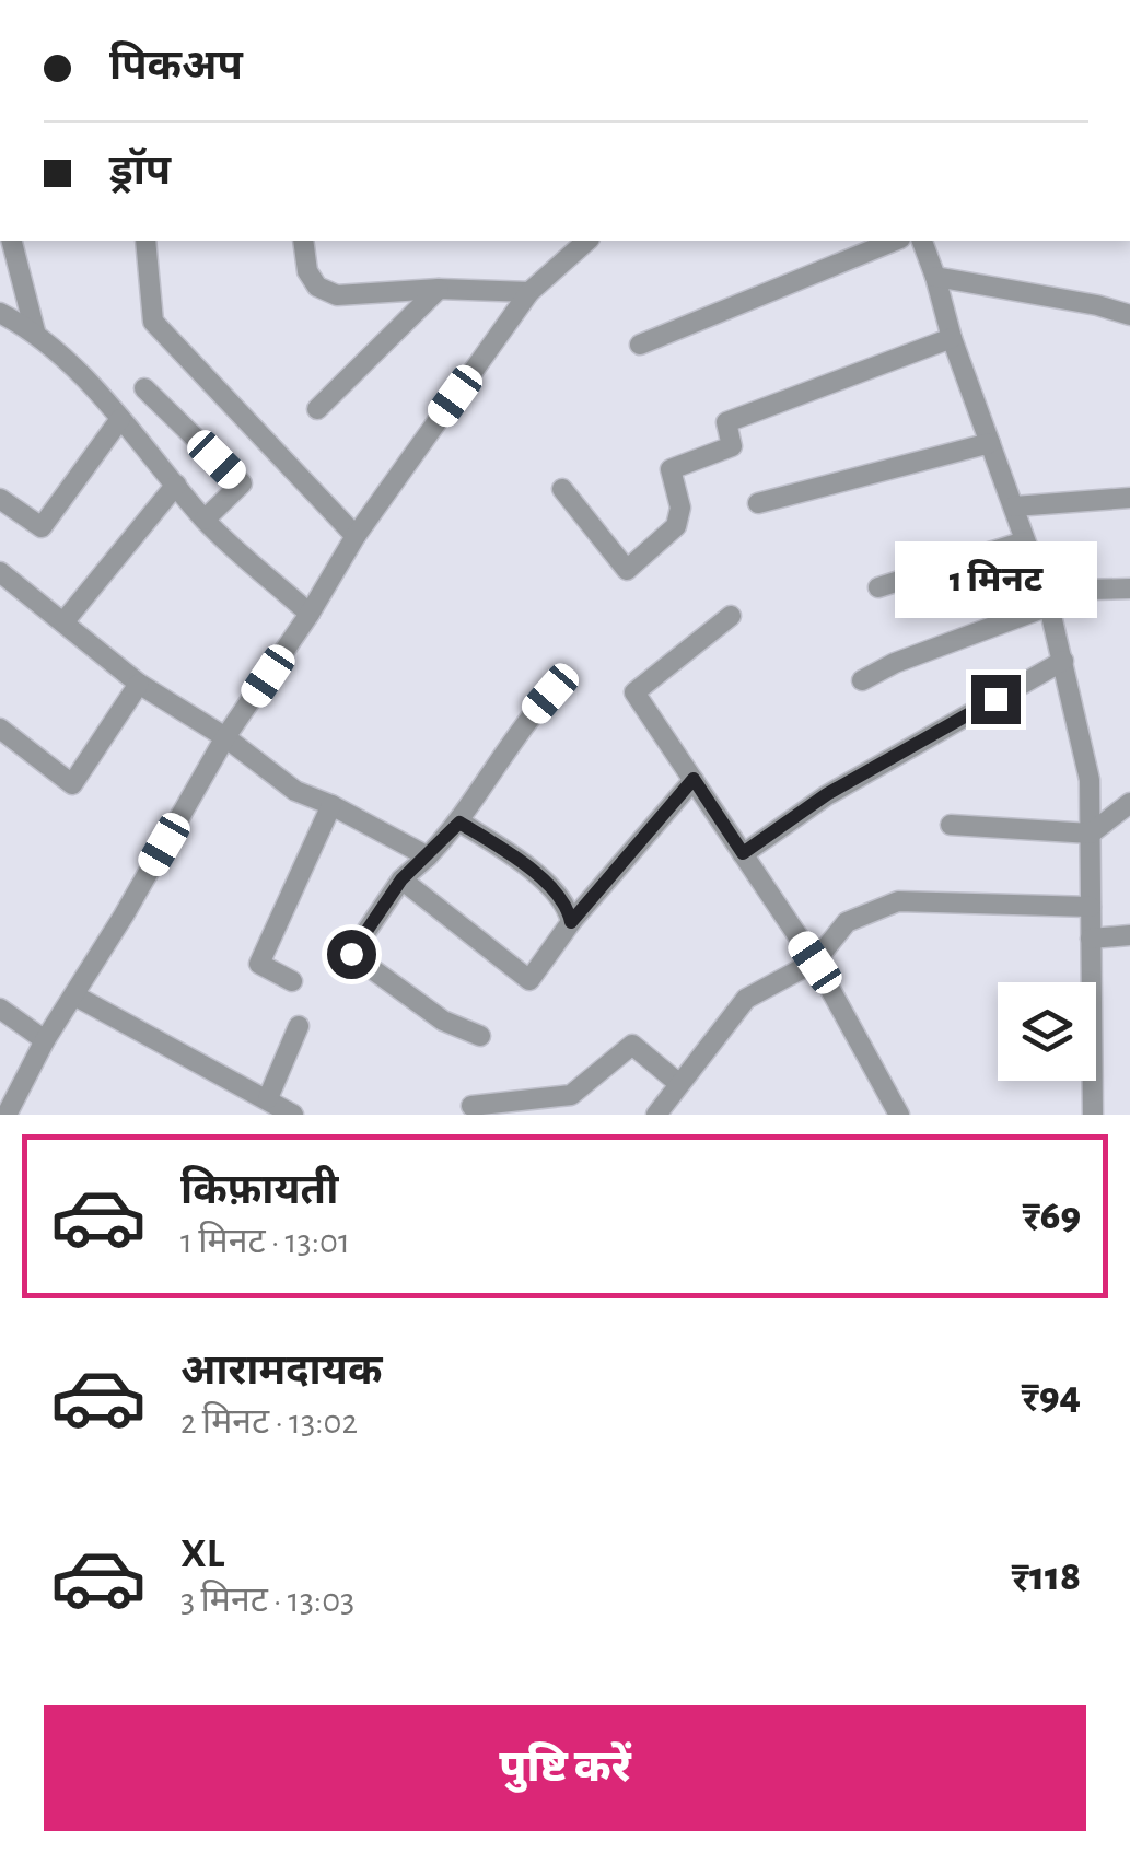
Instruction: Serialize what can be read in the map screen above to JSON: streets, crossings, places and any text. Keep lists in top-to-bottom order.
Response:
{
  "page": {
    "banner": ["पिकअप", "ड्रॉप"],
    "bubble": "1 मिनट",
    "list": [
      {
        "name": "किफ़ायती",
        "note": "1 मिनट · 13:01",
        "value": "₹69"
      },
      {
        "name": "आरामदायक",
        "note": "2 मिनट · 13:02",
        "value": "₹94"
      },
      {
        "name": "XL",
        "note": "3 मिनट · 13:03",
        "value": "₹118"
      }
    ],
    "buttons": "पुष्टि करें"
  }
}
